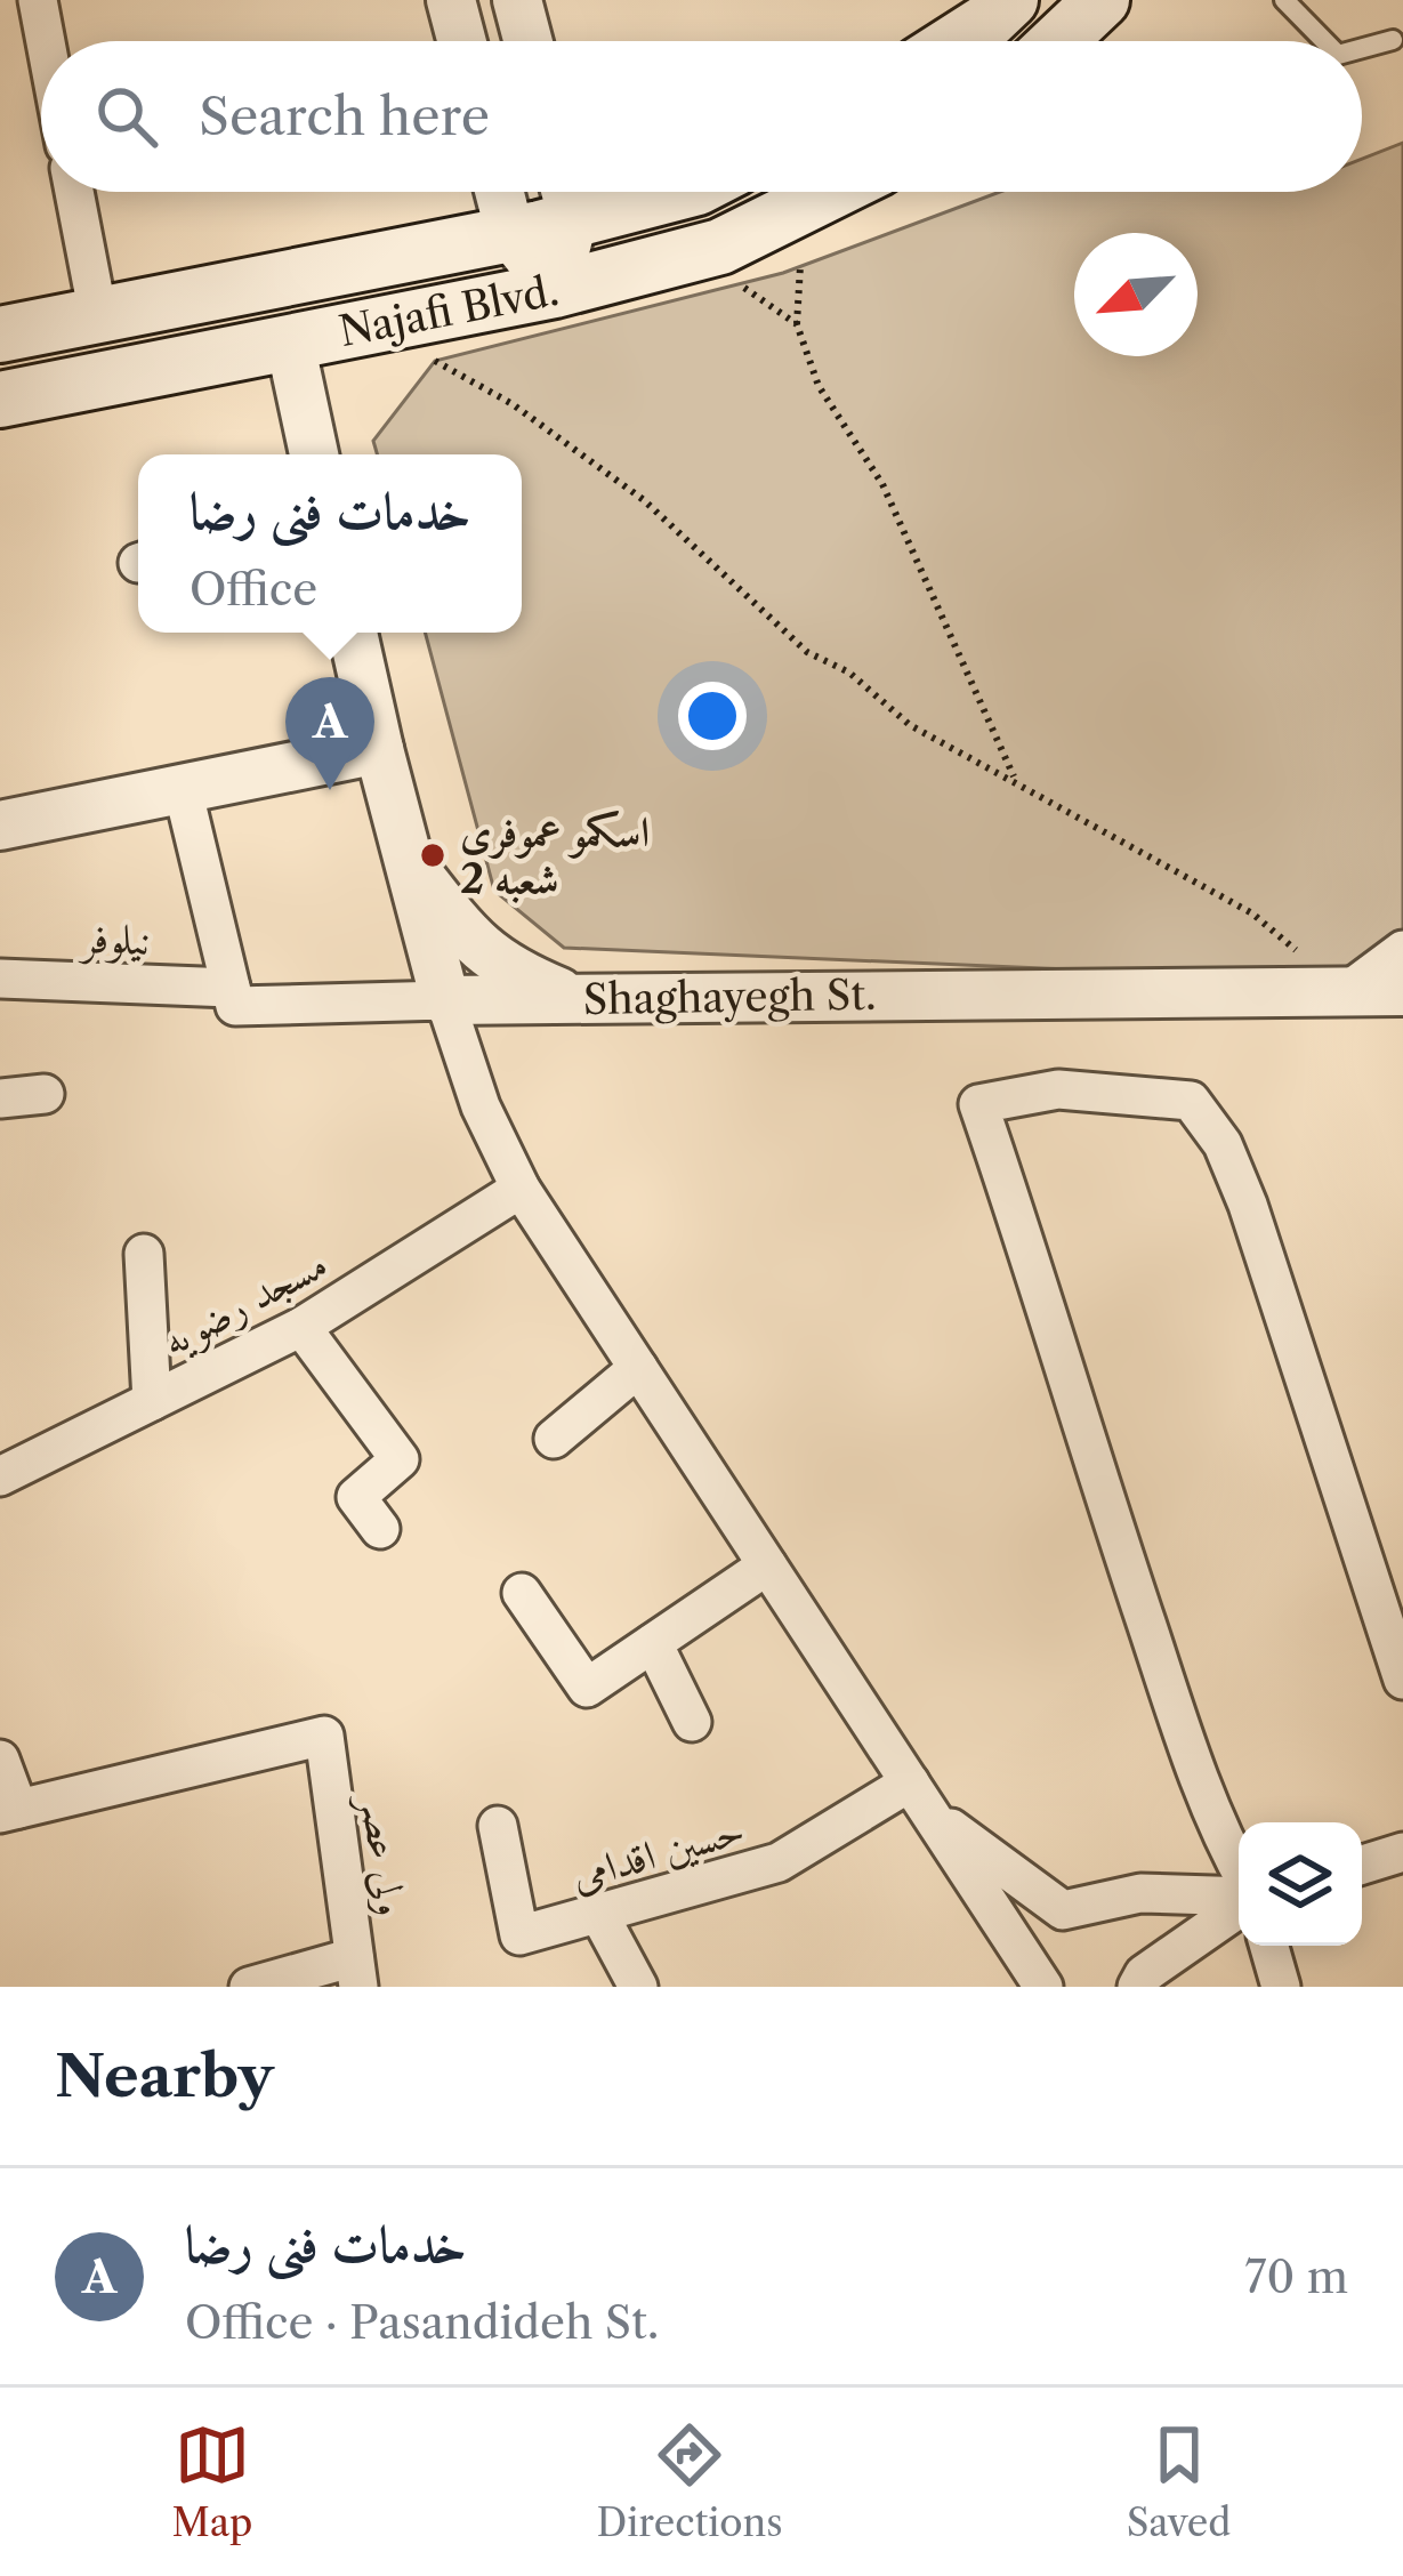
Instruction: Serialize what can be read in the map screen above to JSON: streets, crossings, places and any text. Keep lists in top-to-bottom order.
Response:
{
  "streets": {
    "main road": ["Najafi Blvd."],
    "street": [
      "نیلوفر",
      "Shaghayegh St.",
      "مسجد رضویه",
      "حسین اقدامی",
      "ولی عصر"
    ]
  },
  "crossings": [
    ["نیلوفر", "Shaghayegh St."]
  ],
  "places": ["اسکمو عموفری شعبه 2"],
  "north": "bottom left",
  "page": {
    "search": "Search here",
    "popup": ["خدمات فنی رضا", "Office"],
    "pins": "A",
    "heading": "Nearby",
    "list": [
      {
        "mark": "A",
        "name": "خدمات فنی رضا",
        "note": "Office · Pasandideh St.",
        "value": "70 m"
      }
    ],
    "nav": ["Map", "Directions", "Saved"]
  }
}
